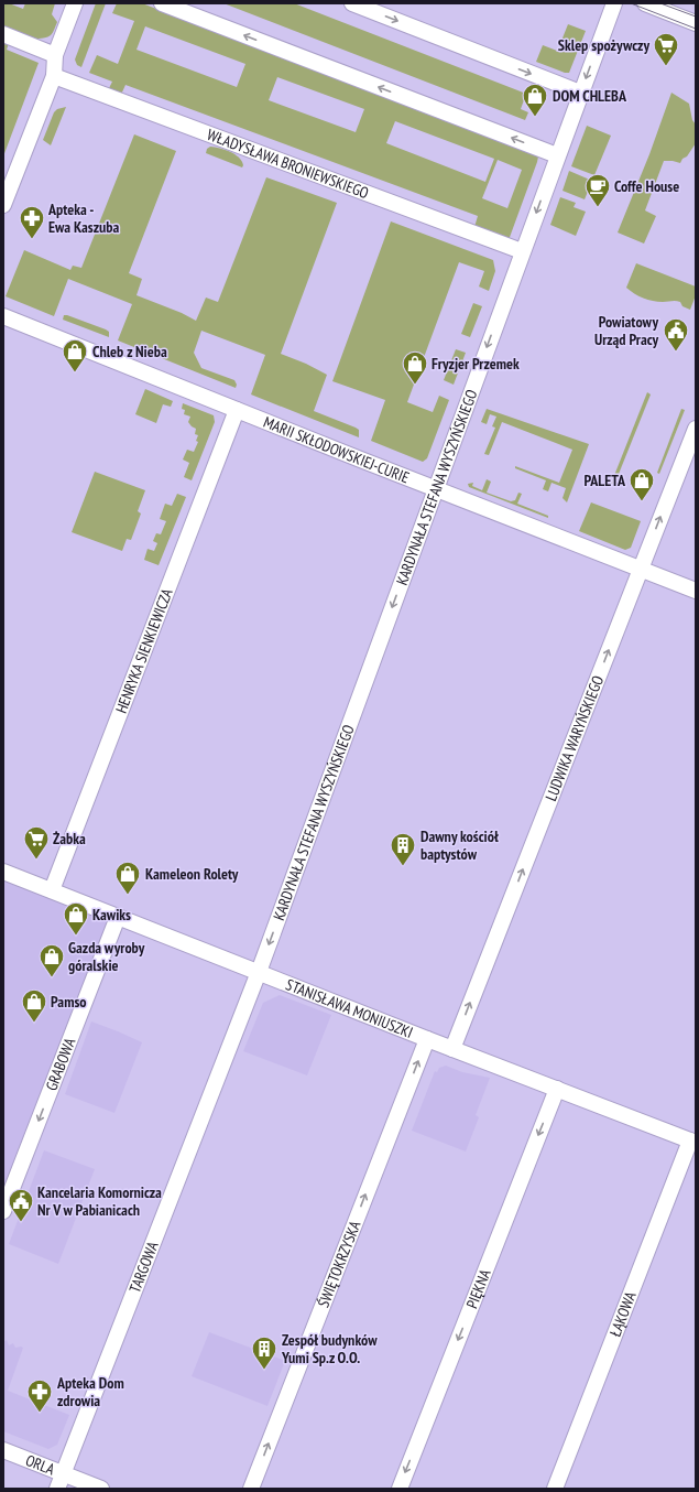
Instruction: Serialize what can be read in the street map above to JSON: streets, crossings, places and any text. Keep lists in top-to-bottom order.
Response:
{
  "streets": {
    "street": [
      "WŁADYSŁAWA BRONIEWSKIEGO",
      "MARII SKŁODOWSKIEJ-CURIE",
      "KARDYNAŁA STEFANA WYSZYŃSKIEGO",
      "HENRYKA SIENKIEWICZA",
      "LUDWIKA WARYŃSKIEGO",
      "STANISŁAWA MONIUSZKI",
      "GRABOWA",
      "ŚWIĘTOKRZYSKA",
      "TARGOWA",
      "PIĘKNA",
      "ŁĄKOWA",
      "ORLA"
    ]
  },
  "crossings": [
    ["WŁADYSŁAWA BRONIEWSKIEGO", "KARDYNAŁA STEFANA WYSZYŃSKIEGO"],
    ["MARII SKŁODOWSKIEJ-CURIE", "KARDYNAŁA STEFANA WYSZYŃSKIEGO"],
    ["MARII SKŁODOWSKIEJ-CURIE", "HENRYKA SIENKIEWICZA"],
    ["MARII SKŁODOWSKIEJ-CURIE", "LUDWIKA WARYŃSKIEGO"],
    ["KARDYNAŁA STEFANA WYSZYŃSKIEGO", "STANISŁAWA MONIUSZKI"],
    ["KARDYNAŁA STEFANA WYSZYŃSKIEGO", "TARGOWA"],
    ["HENRYKA SIENKIEWICZA", "STANISŁAWA MONIUSZKI"],
    ["LUDWIKA WARYŃSKIEGO", "STANISŁAWA MONIUSZKI"],
    ["STANISŁAWA MONIUSZKI", "GRABOWA"],
    ["STANISŁAWA MONIUSZKI", "ŚWIĘTOKRZYSKA"],
    ["STANISŁAWA MONIUSZKI", "TARGOWA"],
    ["STANISŁAWA MONIUSZKI", "PIĘKNA"],
    ["STANISŁAWA MONIUSZKI", "ŁĄKOWA"],
    ["TARGOWA", "ORLA"]
  ],
  "one_way": [
    "KARDYNAŁA STEFANA WYSZYŃSKIEGO",
    "LUDWIKA WARYŃSKIEGO",
    "GRABOWA",
    "ŚWIĘTOKRZYSKA",
    "PIĘKNA"
  ],
  "places": {
    "supermarket": ["Sklep spożywczy", "Żabka"],
    "shop": [
      "DOM CHLEBA",
      "Chleb z Nieba",
      "Fryzjer Przemek",
      "PALETA",
      "Kameleon Rolety",
      "Kawiks",
      "Gazda wyroby góralskie",
      "Pamso"
    ],
    "cafe": ["Coffe House"],
    "pharmacy": ["Apteka - Ewa Kaszuba", "Apteka Dom zdrowia"],
    "public building": ["Powiatowy Urząd Pracy", "Kancelaria Komornicza Nr V w Pabianicach"],
    "building": ["Dawny kościół baptystów", "Zespół budynków Yumi Sp.z O.O."]
  }
}
